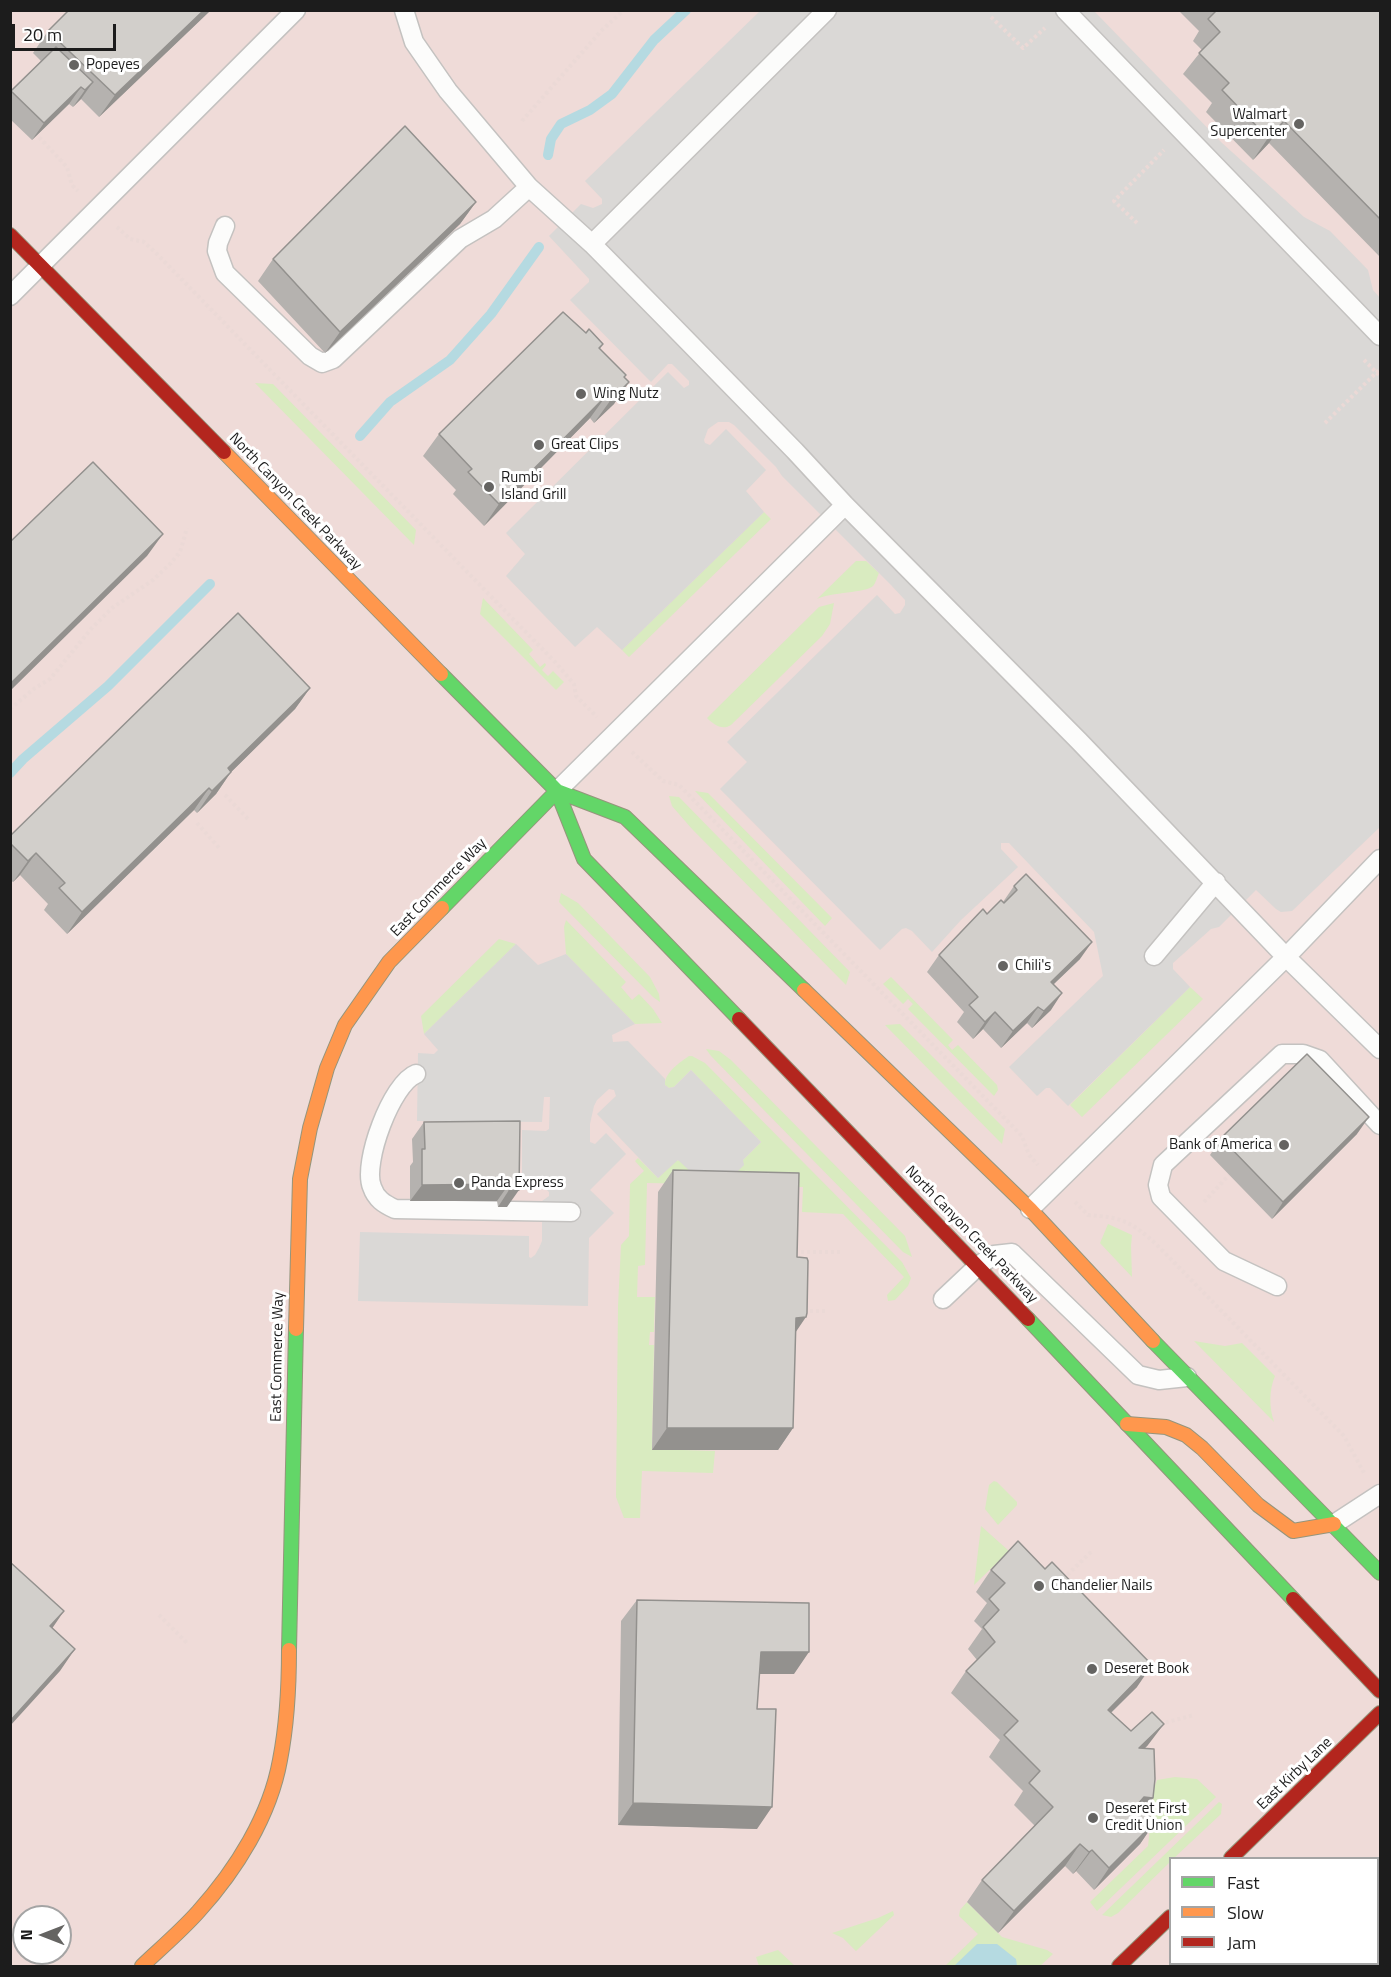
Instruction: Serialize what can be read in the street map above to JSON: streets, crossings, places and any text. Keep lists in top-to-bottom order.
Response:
{
  "streets": {
    "main road": ["North Canyon Creek Parkway", "East Commerce Way", "East Kirby Lane"]
  },
  "crossings": [
    ["North Canyon Creek Parkway", "East Commerce Way"]
  ],
  "places": [
    "Popeyes",
    "Walmart Supercenter",
    "Wing Nutz",
    "Great Clips",
    "Rumbi Island Grill",
    "Chili's",
    "Bank of America",
    "Panda Express",
    "Chandelier Nails",
    "Deseret Book",
    "Deseret First Credit Union"
  ],
  "legend": ["Fast", "Slow", "Jam"],
  "scale_bar": "20 m",
  "north": "left"
}
